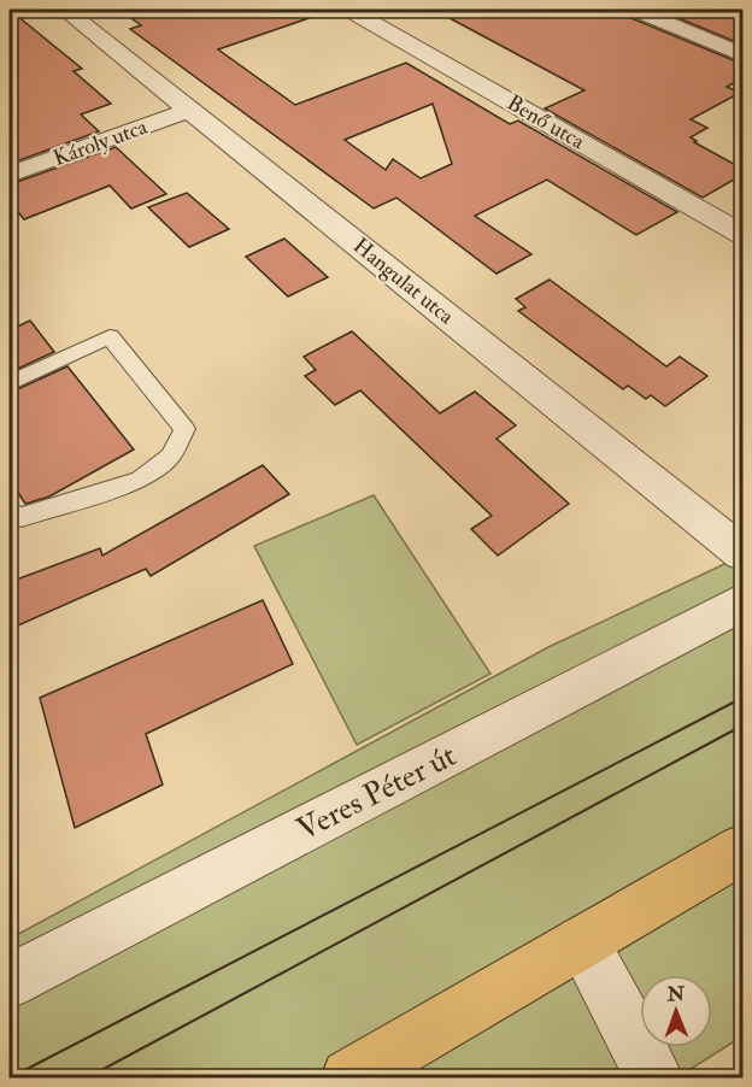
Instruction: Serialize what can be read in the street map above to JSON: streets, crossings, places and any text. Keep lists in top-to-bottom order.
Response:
{
  "streets": {
    "street": [
      "Benő utca",
      "Károly utca",
      "Hangulat utca",
      "Veres Péter út"
    ]
  },
  "crossings": [
    ["Károly utca", "Hangulat utca"]
  ],
  "north": "top"
}
